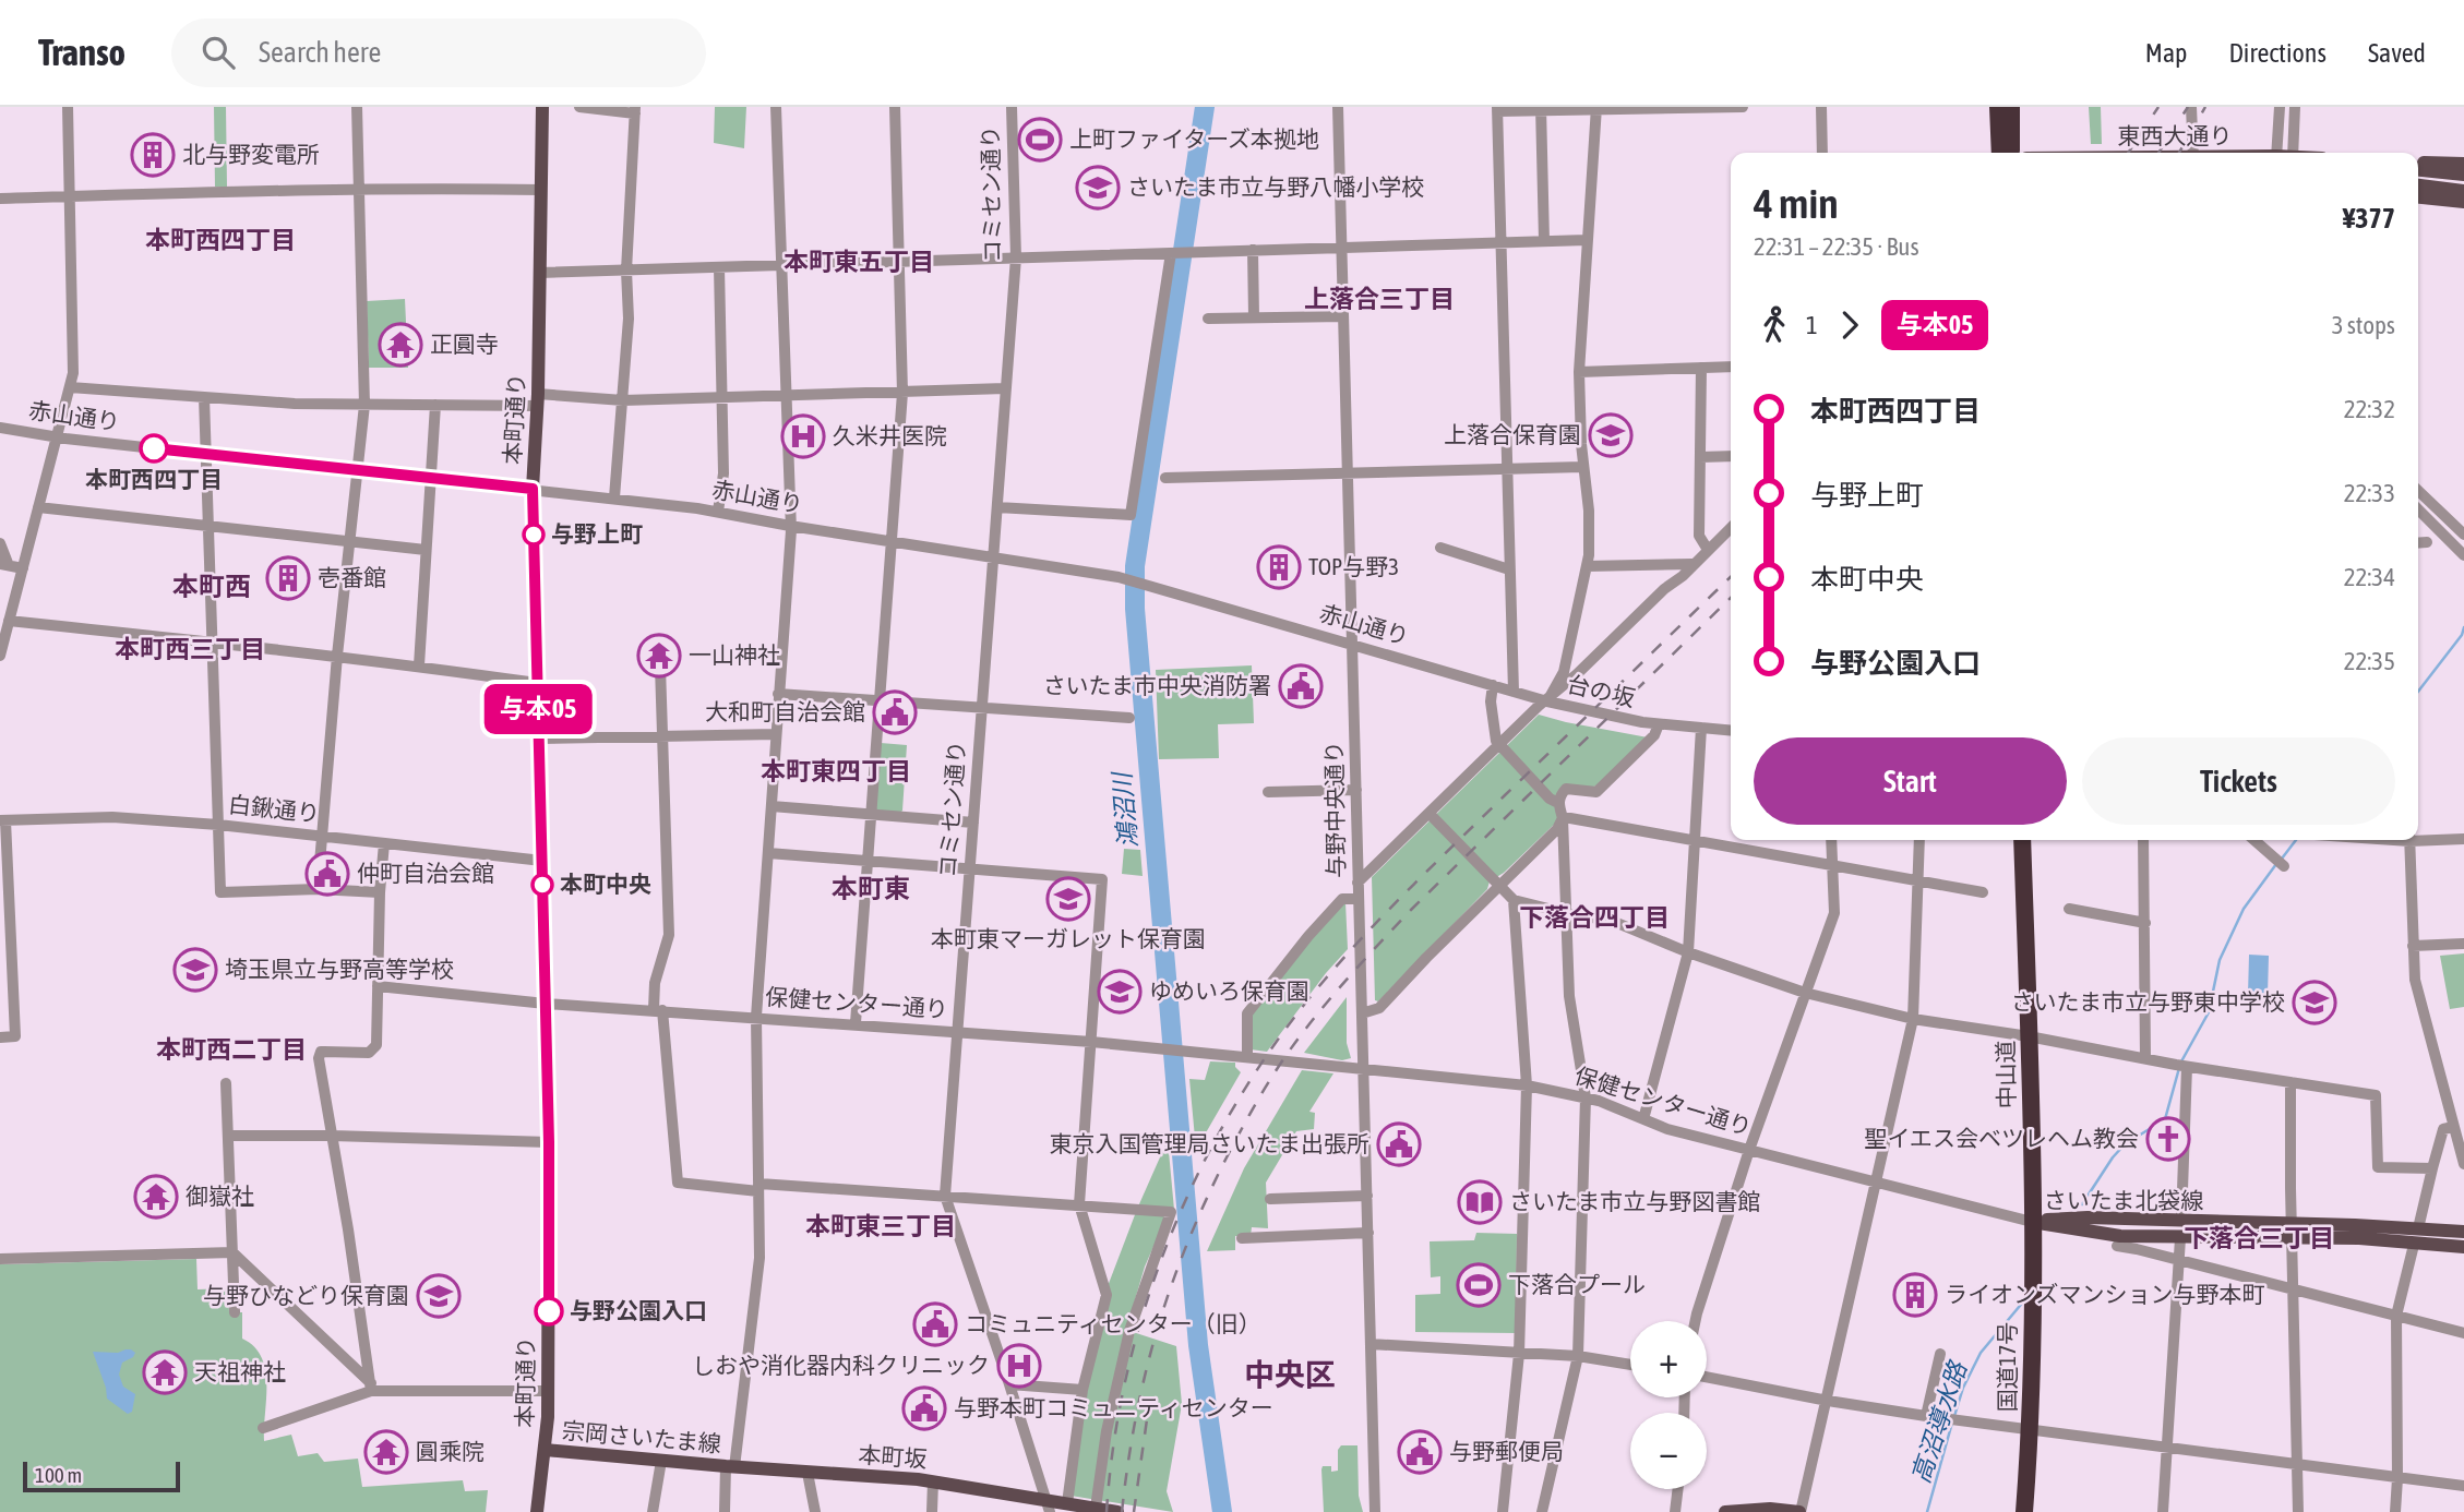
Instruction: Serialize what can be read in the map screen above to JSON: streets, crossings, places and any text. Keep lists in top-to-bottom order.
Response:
{
  "streets": {
    "highway": ["中山道", "国道17号"],
    "main road": [
      "本町通り",
      "さいたま北袋線",
      "宗岡さいたま線",
      "本町坂"
    ],
    "street": [
      "コミセン通り",
      "赤山通り",
      "台の坂",
      "白鍬通り",
      "与野中央通り",
      "保健センター通り"
    ]
  },
  "crossings": [
    ["コミセン通り", "赤山通り"],
    ["コミセン通り", "保健センター通り"],
    ["コミセン通り", "本町坂"],
    ["赤山通り", "本町通り"],
    ["赤山通り", "台の坂"],
    ["赤山通り", "与野中央通り"],
    ["本町通り", "白鍬通り"],
    ["本町通り", "保健センター通り"],
    ["本町通り", "宗岡さいたま線"],
    ["与野中央通り", "保健センター通り"],
    ["保健センター通り", "中山道"],
    ["保健センター通り", "さいたま北袋線"],
    ["保健センター通り", "国道17号"],
    ["中山道", "さいたま北袋線"],
    ["中山道", "国道17号"],
    ["さいたま北袋線", "国道17号"],
    ["宗岡さいたま線", "本町坂"]
  ],
  "districts": [
    "本町西四丁目",
    "本町東五丁目",
    "上落合三丁目",
    "本町西",
    "本町西三丁目",
    "本町東四丁目",
    "本町東",
    "下落合四丁目",
    "本町西二丁目",
    "本町東三丁目",
    "下落合三丁目",
    "中央区"
  ],
  "water": ["鴻沼川", "高沼導水路"],
  "places": {
    "sports": ["上町ファイターズ本拠地", "下落合プール"],
    "building": [
      "北与野変電所",
      "TOP与野3",
      "壱番館",
      "ライオンズマンション与野本町"
    ],
    "school or university": [
      "さいたま市立与野八幡小学校",
      "上落合保育園",
      "本町東マーガレット保育園",
      "埼玉県立与野高等学校",
      "ゆめいろ保育園",
      "さいたま市立与野東中学校",
      "与野ひなどり保育園"
    ],
    "temple": [
      "正圓寺",
      "一山神社",
      "御嶽社",
      "天祖神社",
      "圓乘院"
    ],
    "hospital": ["久米井医院", "しおや消化器内科クリニック"],
    "other": [
      "本町西四丁目",
      "与野上町",
      "本町中央",
      "与野公園入口"
    ],
    "public building": [
      "さいたま市中央消防署",
      "大和町自治会館",
      "仲町自治会館",
      "東京入国管理局さいたま出張所",
      "コミュニティセンター（旧）",
      "与野本町コミュニティセンター",
      "与野郵便局"
    ],
    "church": ["聖イエス会ベツレヘム教会"],
    "library": ["さいたま市立与野図書館"]
  },
  "lines": ["bus line 与本05"],
  "scale_bar": "100 m",
  "page": {
    "header": "Transo",
    "search": "Search here",
    "nav": ["Map", "Directions", "Saved"],
    "on_map": "与本05",
    "heading": ["4 min", "22:31 – 22:35 · Bus", "¥377"],
    "legs": ["1", "与本05", "3 stops"],
    "list": [
      {
        "name": "本町西四丁目",
        "value": "22:32"
      },
      {
        "name": "与野上町",
        "value": "22:33"
      },
      {
        "name": "本町中央",
        "value": "22:34"
      },
      {
        "name": "与野公園入口",
        "value": "22:35"
      }
    ],
    "buttons": ["Start", "Tickets"],
    "map_buttons": ["+", "−"],
    "scale": "100 m"
  }
}
